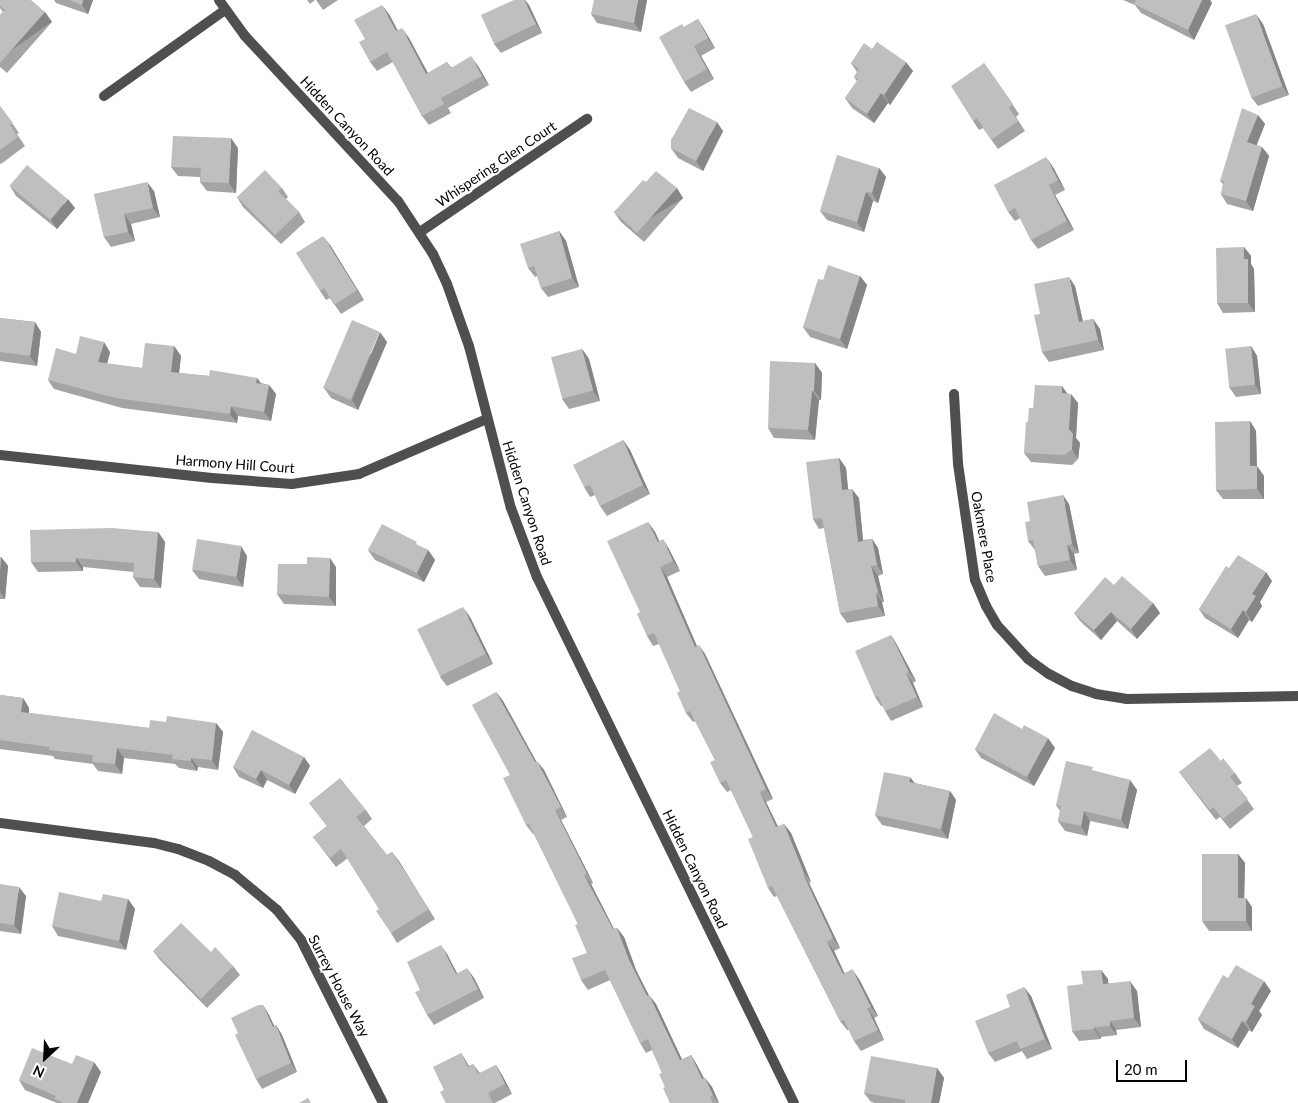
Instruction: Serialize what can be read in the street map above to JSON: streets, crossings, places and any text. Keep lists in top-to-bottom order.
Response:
{
  "streets": {
    "street": [
      "Hidden Canyon Road",
      "Whispering Glen Court",
      "Harmony Hill Court",
      "Oakmere Place",
      "Surrey House Way"
    ]
  },
  "crossings": [
    ["Hidden Canyon Road", "Whispering Glen Court"],
    ["Hidden Canyon Road", "Harmony Hill Court"]
  ],
  "scale_bar": "20 m",
  "north": "bottom left"
}
